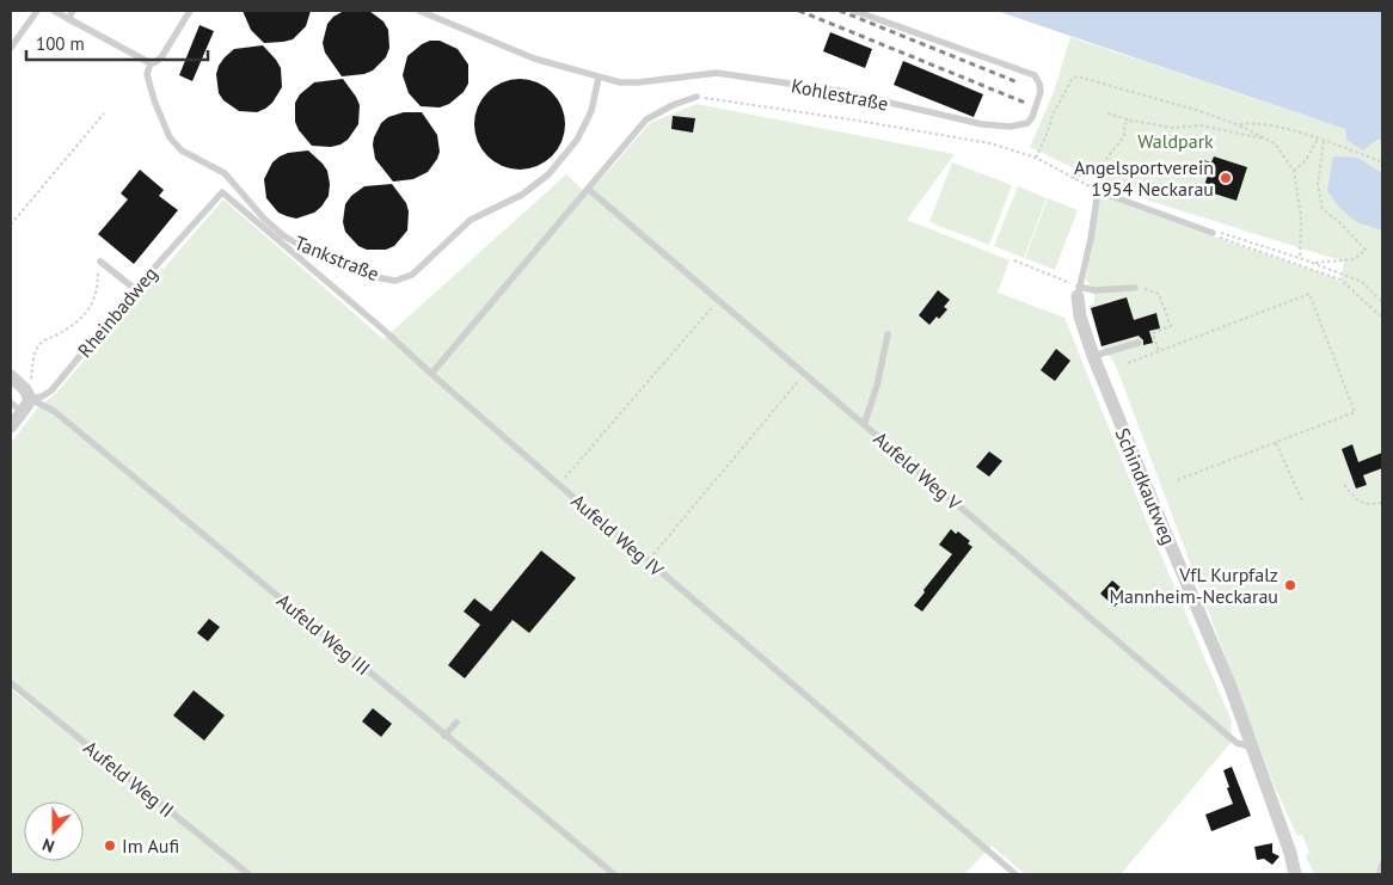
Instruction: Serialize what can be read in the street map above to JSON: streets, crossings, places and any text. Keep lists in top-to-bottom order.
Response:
{
  "streets": {
    "street": ["Schindkautweg"],
    "lane": [
      "Kohlestraße",
      "Tankstraße",
      "Rheinbadweg",
      "Aufeld Weg V",
      "Aufeld Weg IV",
      "Aufeld Weg III",
      "Aufeld Weg II"
    ]
  },
  "crossings": [
    ["Kohlestraße", "Tankstraße"],
    ["Rheinbadweg", "Aufeld Weg IV"],
    ["Rheinbadweg", "Aufeld Weg III"],
    ["Aufeld Weg V", "Schindkautweg"]
  ],
  "parks": ["Waldpark"],
  "places": ["Angelsportverein 1954 Neckarau", "VfL Kurpfalz Mannheim-Neckarau", "Im Aufi"],
  "scale_bar": "100 m",
  "north": "bottom"
}
